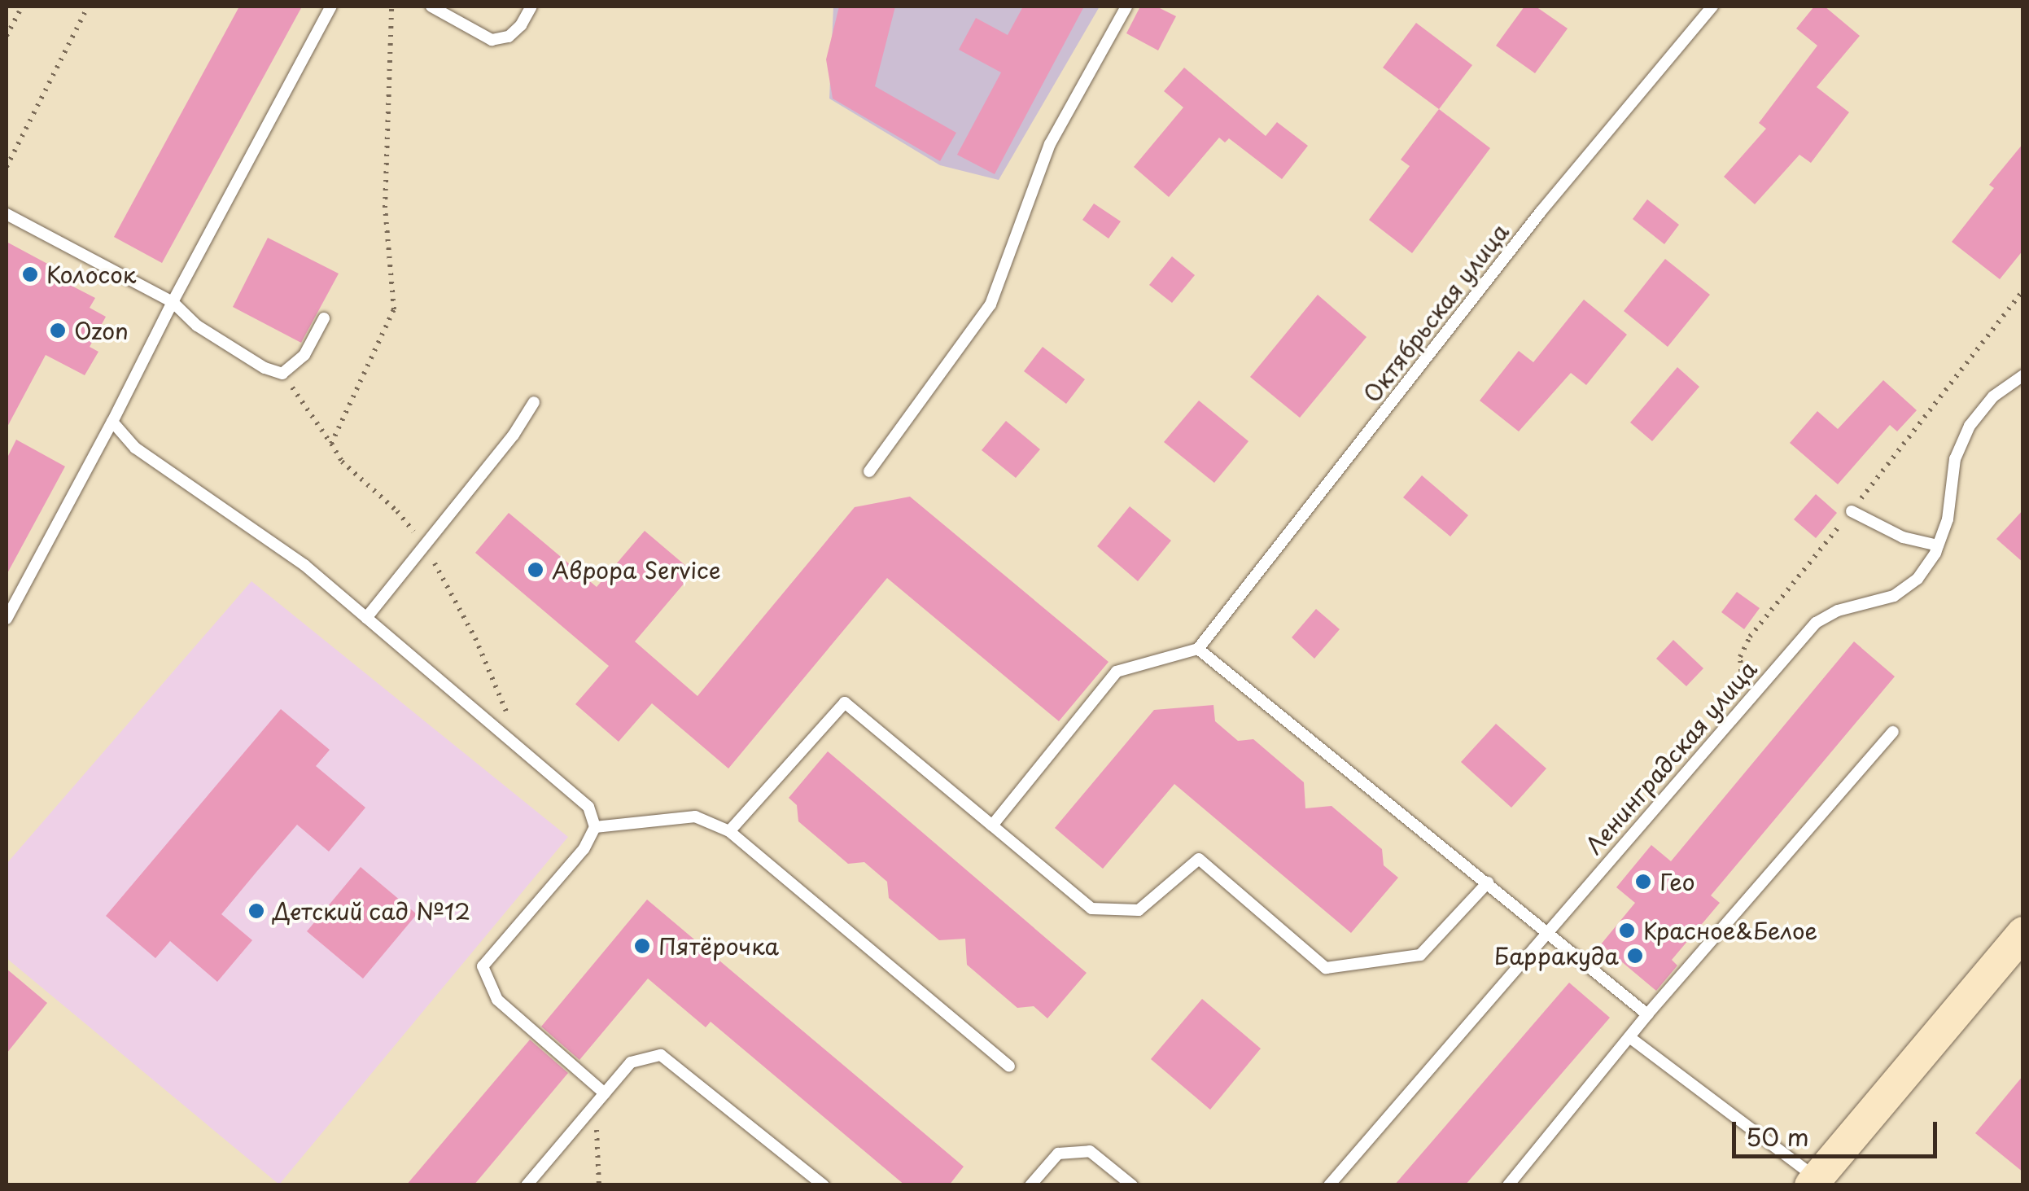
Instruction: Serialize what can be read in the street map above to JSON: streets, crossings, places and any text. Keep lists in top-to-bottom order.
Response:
{
  "streets": {
    "lane": ["Октябрьская улица", "Ленинградская улица"]
  },
  "places": [
    "Колосок",
    "Ozon",
    "Аврора Service",
    "Гео",
    "Детский сад №12",
    "Красное&Белое",
    "Пятёрочка",
    "Барракуда"
  ],
  "scale_bar": "50 m"
}
